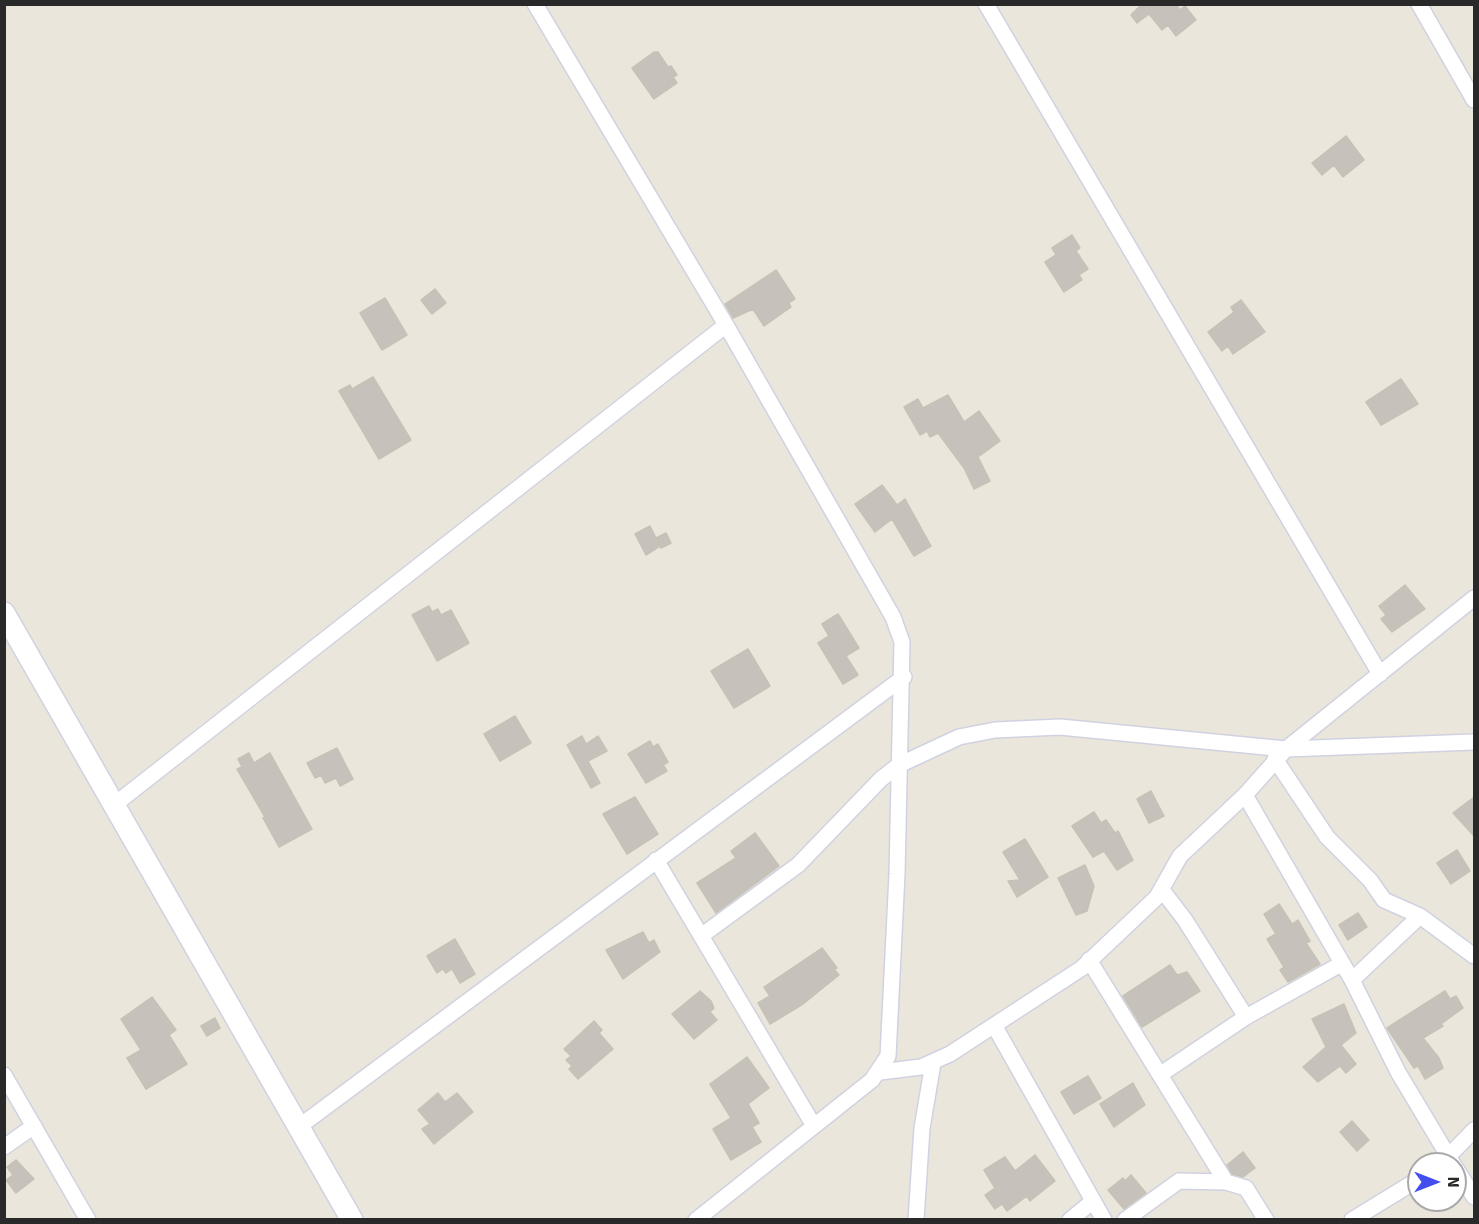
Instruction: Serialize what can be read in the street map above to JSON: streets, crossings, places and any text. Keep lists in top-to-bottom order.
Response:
{
  "north": "right"
}
